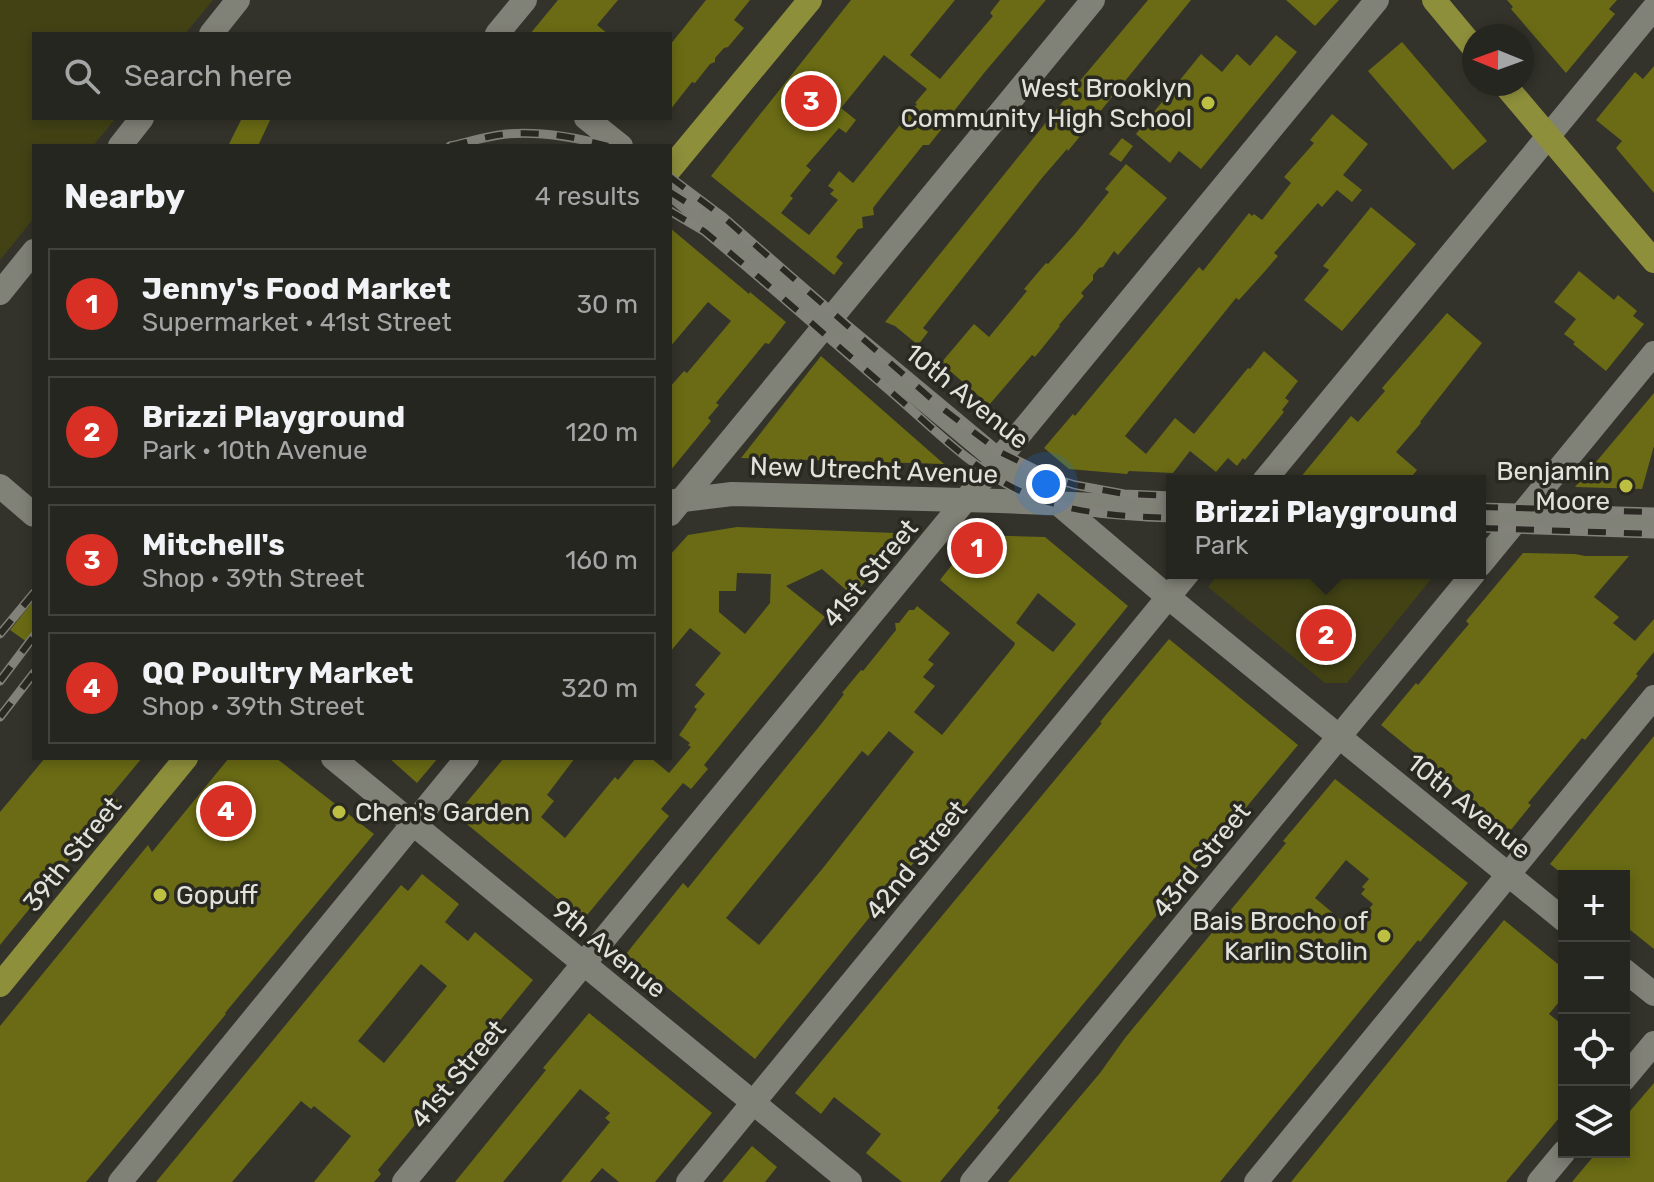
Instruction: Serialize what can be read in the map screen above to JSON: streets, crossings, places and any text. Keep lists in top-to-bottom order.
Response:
{
  "streets": {
    "main road": ["39th Street"],
    "street": [
      "10th Avenue",
      "New Utrecht Avenue",
      "41st Street",
      "42nd Street",
      "43rd Street",
      "9th Avenue"
    ]
  },
  "crossings": [
    ["10th Avenue", "New Utrecht Avenue"],
    ["10th Avenue", "41st Street"],
    ["10th Avenue", "42nd Street"],
    ["10th Avenue", "43rd Street"],
    ["New Utrecht Avenue", "41st Street"],
    ["41st Street", "9th Avenue"],
    ["42nd Street", "9th Avenue"]
  ],
  "places": [
    "West Brooklyn Community High School",
    "Benjamin Moore",
    "Chen's Garden",
    "Gopuff",
    "Bais Brocho of Karlin Stolin"
  ],
  "north": "left",
  "page": {
    "search": "Search here",
    "pins": [
      "3",
      "1",
      "2",
      "4"
    ],
    "heading": ["Nearby", "4 results"],
    "list": [
      {
        "mark": "1",
        "name": "Jenny's Food Market",
        "note": "Supermarket · 41st Street",
        "value": "30 m"
      },
      {
        "mark": "2",
        "name": "Brizzi Playground",
        "note": "Park · 10th Avenue",
        "value": "120 m"
      },
      {
        "mark": "3",
        "name": "Mitchell's",
        "note": "Shop · 39th Street",
        "value": "160 m"
      },
      {
        "mark": "4",
        "name": "QQ Poultry Market",
        "note": "Shop · 39th Street",
        "value": "320 m"
      }
    ],
    "popup": ["Brizzi Playground", "Park"],
    "map_buttons": ["+", "−"]
  }
}
